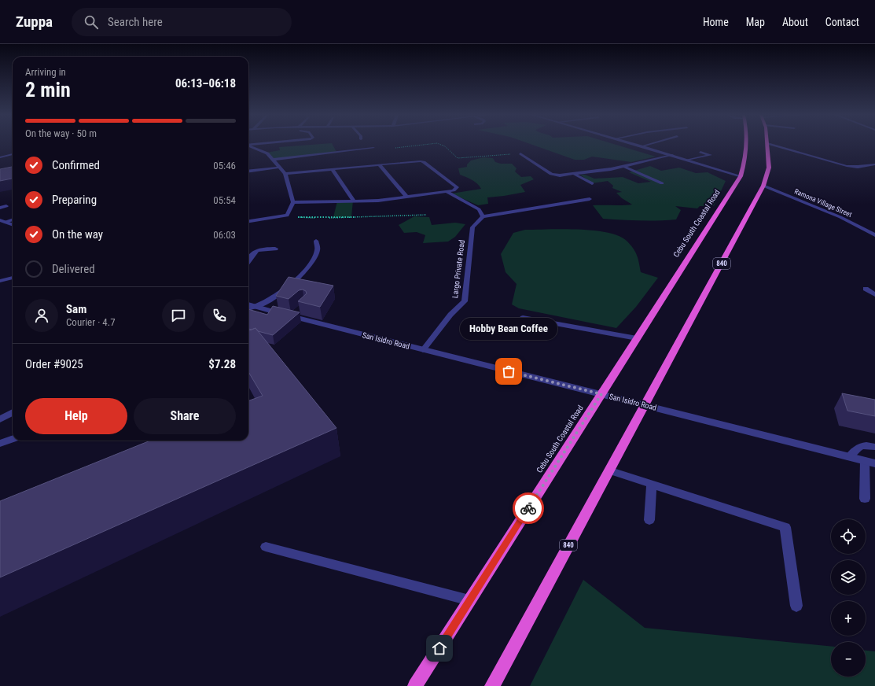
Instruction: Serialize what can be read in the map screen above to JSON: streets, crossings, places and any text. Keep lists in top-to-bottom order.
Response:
{
  "streets": {
    "highway": ["Cebu South Coastal Road", "840"],
    "street": ["Ramona Village Street", "Largo Private Road", "San Isidro Road"]
  },
  "crossings": [
    ["Ramona Village Street", "840"],
    ["Cebu South Coastal Road", "San Isidro Road"],
    ["840", "San Isidro Road"],
    ["Largo Private Road", "San Isidro Road"]
  ],
  "places": ["Hobby Bean Coffee"],
  "page": {
    "header": "Zuppa",
    "search": "Search here",
    "nav": [
      "Home",
      "Map",
      "About",
      "Contact"
    ],
    "heading": ["2 min", "Arriving in", "06:13–06:18"],
    "panel": [
      "Sam",
      "Courier · 4.7",
      "Order #9025",
      "$7.28"
    ],
    "bar": "On the way · 50 m",
    "list": [
      ["Confirmed", "05:46"],
      ["Preparing", "05:54"],
      ["On the way", "06:03"],
      "Delivered"
    ],
    "bubble": "Hobby Bean Coffee",
    "buttons": ["Help", "Share"],
    "map_buttons": ["+", "−"]
  }
}
